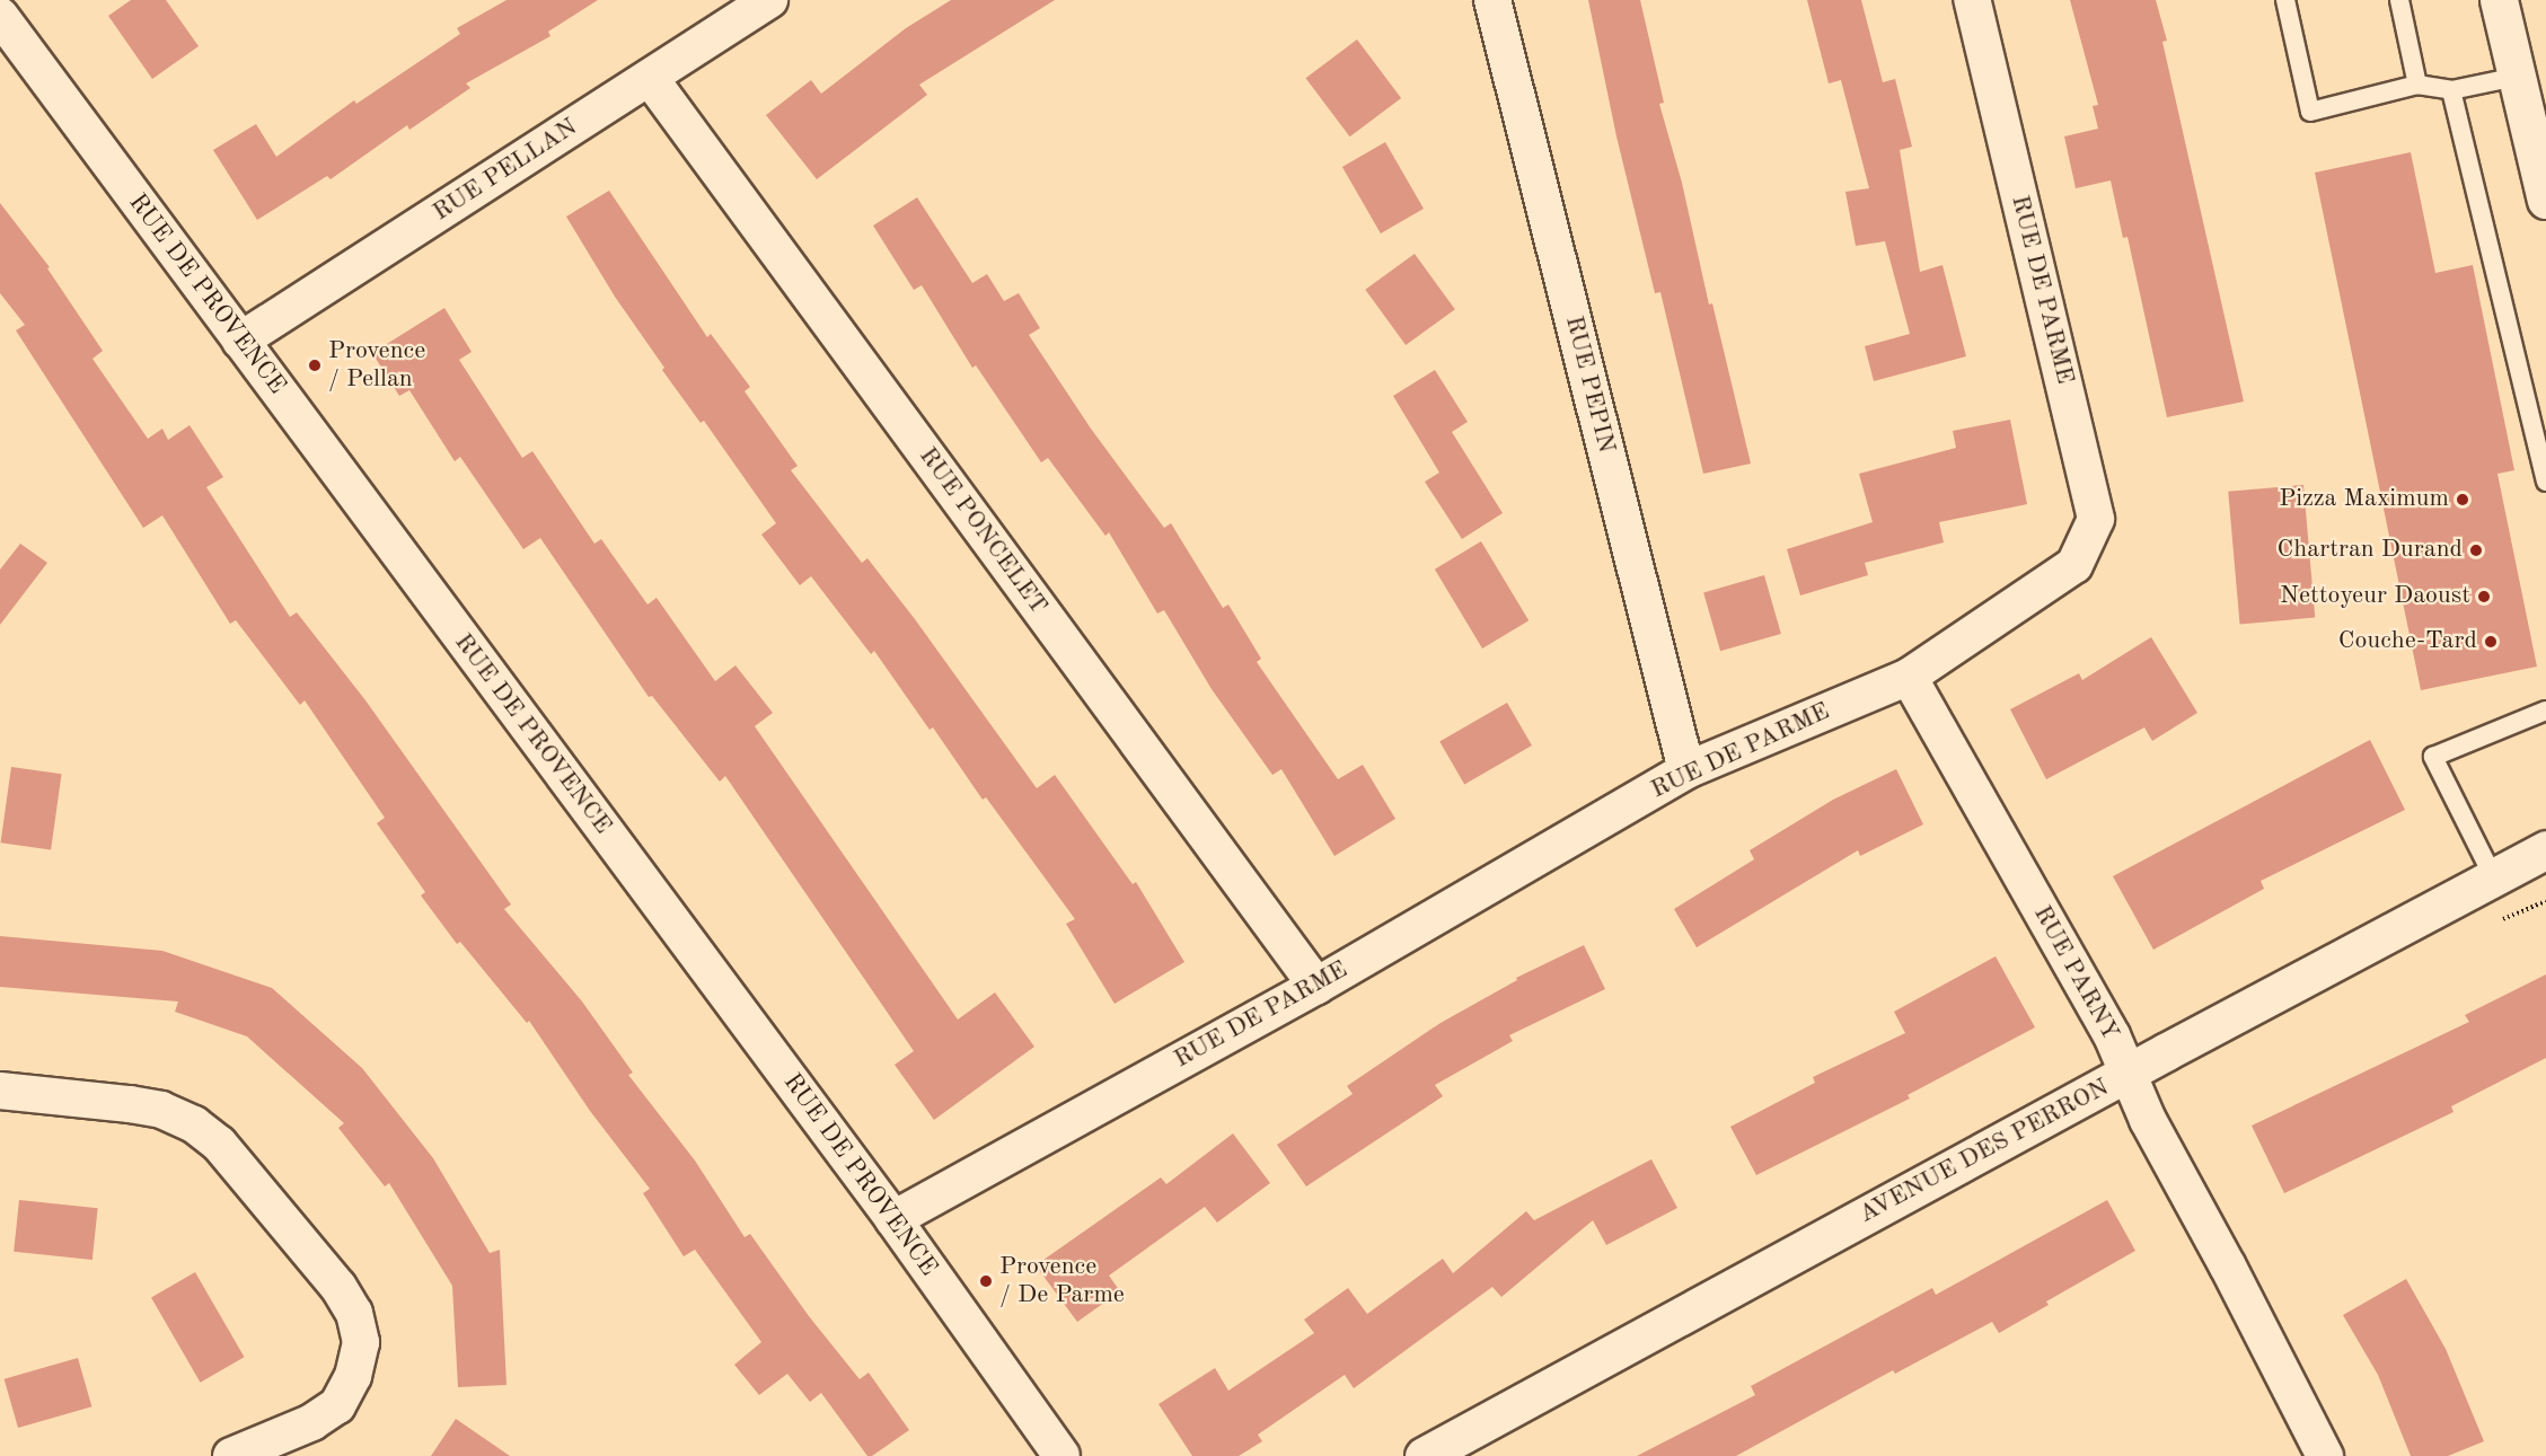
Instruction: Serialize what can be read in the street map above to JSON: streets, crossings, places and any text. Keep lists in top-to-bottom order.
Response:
{
  "streets": {
    "street": [
      "RUE PELLAN",
      "RUE DE PARME",
      "RUE DE PROVENCE",
      "RUE PEPIN",
      "RUE PONCELET",
      "RUE PARNY",
      "AVENUE DES PERRON"
    ]
  },
  "crossings": [
    ["RUE PELLAN", "RUE DE PROVENCE"],
    ["RUE PELLAN", "RUE PONCELET"],
    ["RUE DE PARME", "RUE DE PROVENCE"],
    ["RUE DE PARME", "RUE PEPIN"],
    ["RUE DE PARME", "RUE PONCELET"],
    ["RUE DE PARME", "RUE PARNY"],
    ["RUE PARNY", "AVENUE DES PERRON"]
  ],
  "places": [
    "Provence / Pellan",
    "Pizza Maximum",
    "Chartran Durand",
    "Nettoyeur Daoust",
    "Couche-Tard",
    "Provence / De Parme"
  ]
}
